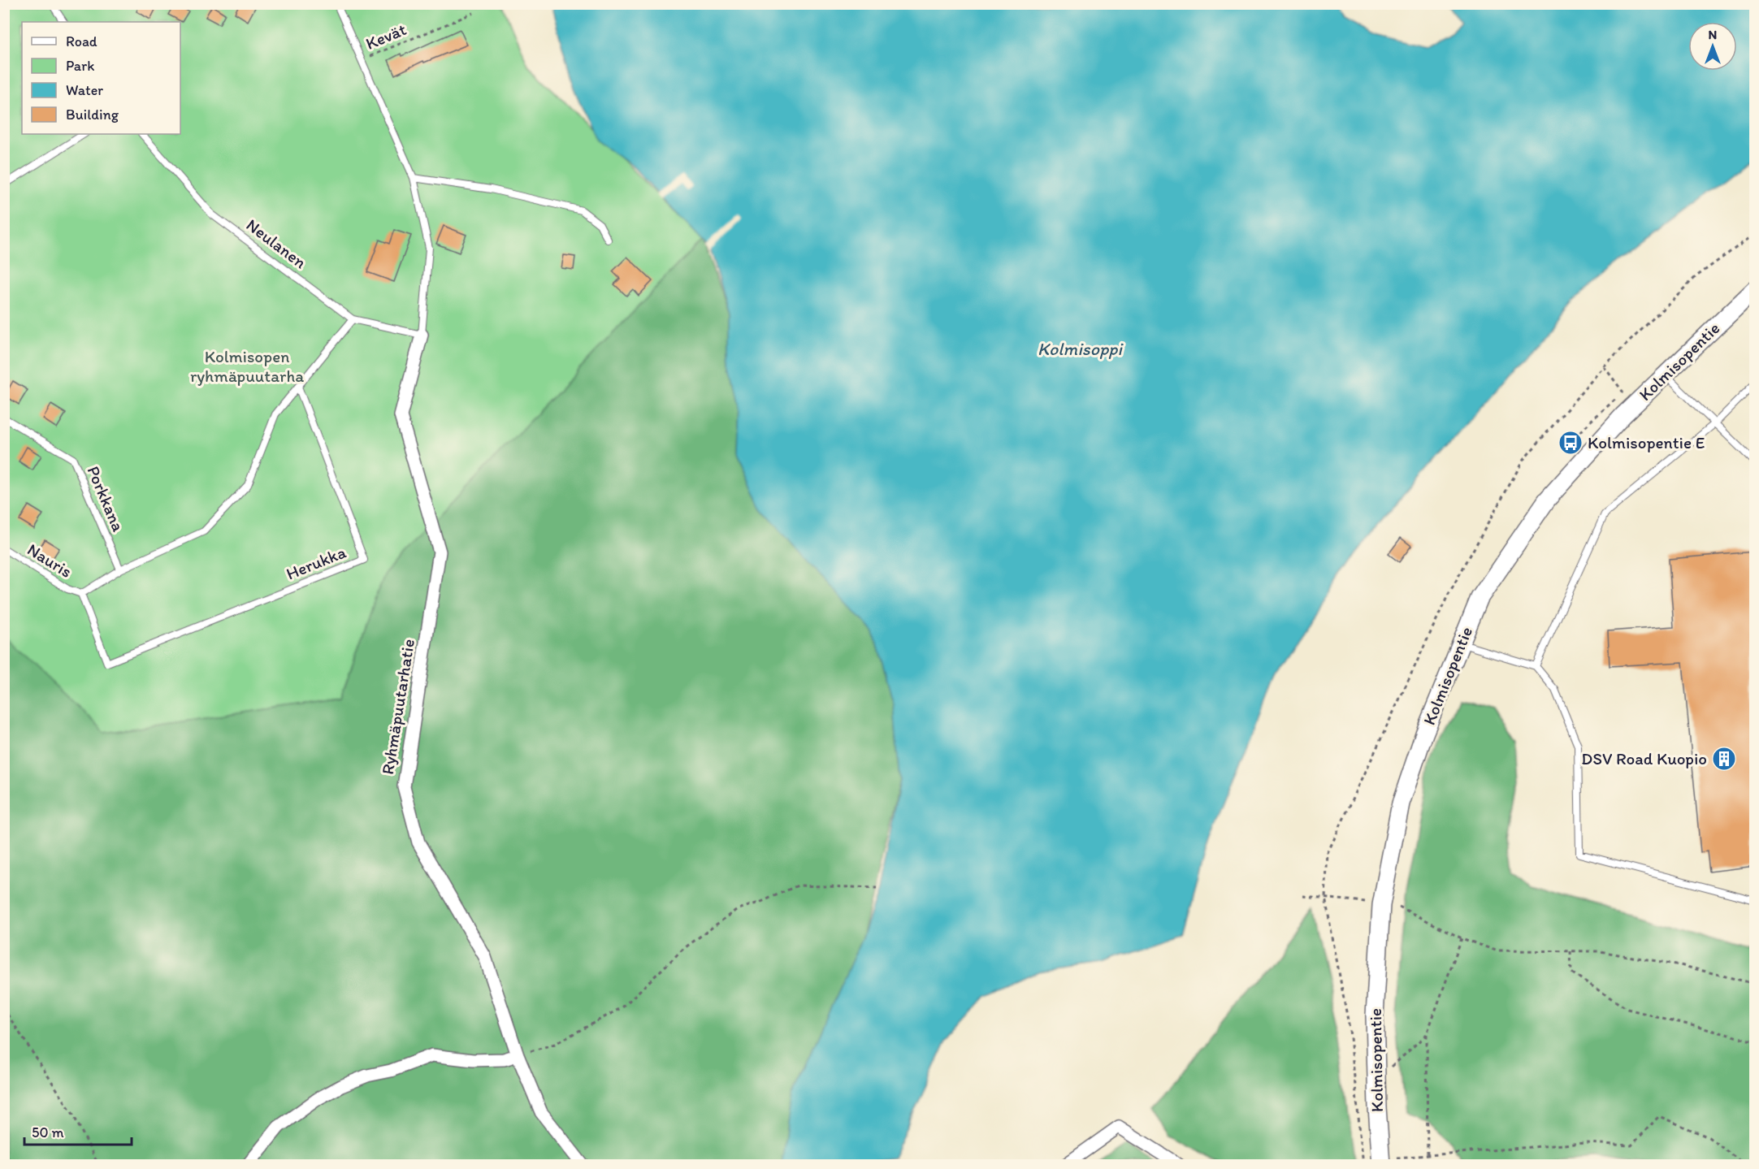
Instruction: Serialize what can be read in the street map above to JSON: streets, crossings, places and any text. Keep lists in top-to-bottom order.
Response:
{
  "streets": {
    "main road": ["Kolmisopentie"],
    "street": ["Ryhmäpuutarhatie"],
    "lane": [
      "Neulanen",
      "Porkkana",
      "Nauris",
      "Herukka"
    ],
    "path": ["Kevät"]
  },
  "crossings": [
    ["Neulanen", "Ryhmäpuutarhatie"],
    ["Nauris", "Herukka"]
  ],
  "water": ["Kolmisoppi"],
  "parks": ["Kolmisopen ryhmäpuutarha"],
  "places": {
    "bus stop": ["Kolmisopentie E"],
    "building": ["DSV Road Kuopio"]
  },
  "legend": [
    "Road",
    "Park",
    "Water",
    "Building"
  ],
  "scale_bar": "50 m",
  "north": "top"
}
